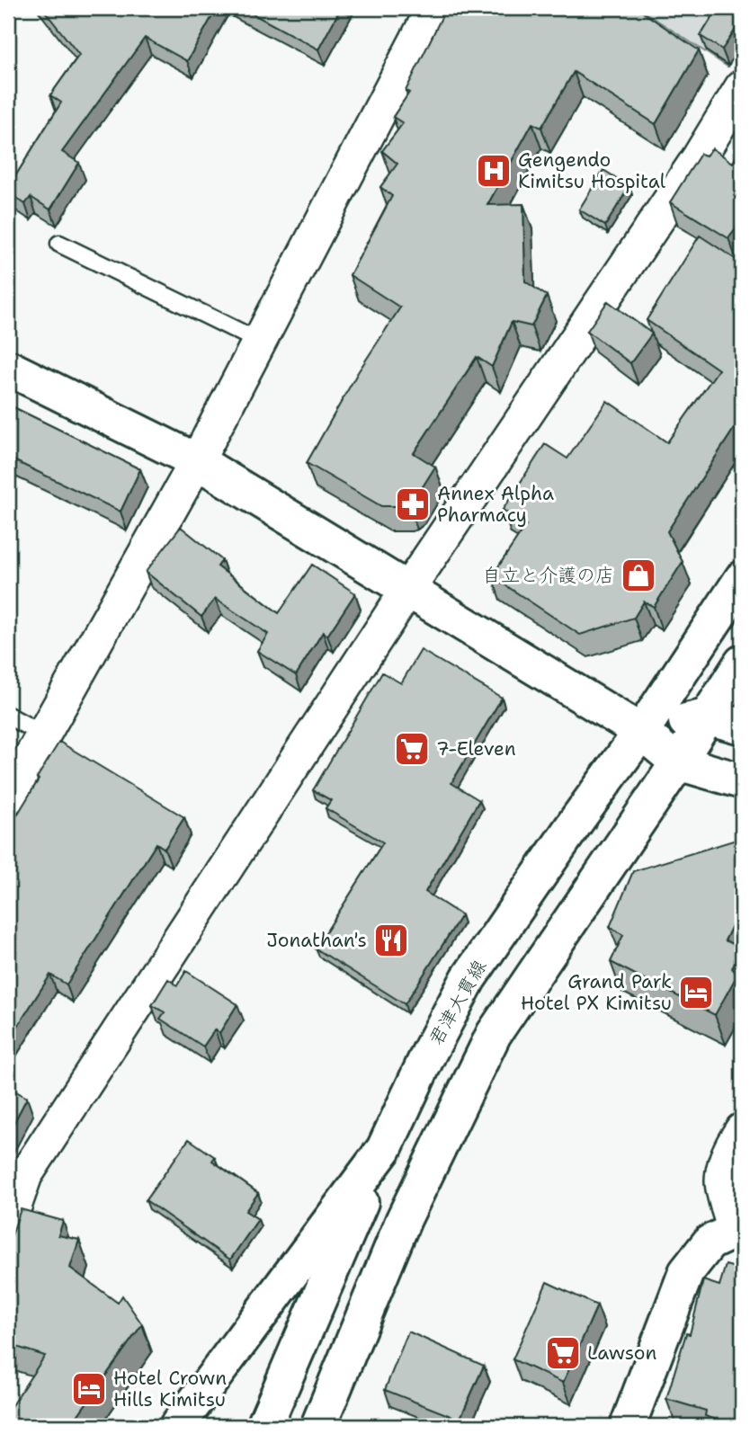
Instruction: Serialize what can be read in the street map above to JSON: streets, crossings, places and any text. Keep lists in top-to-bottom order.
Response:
{
  "streets": {
    "main road": ["君津大貫線"]
  },
  "places": {
    "hospital": ["Gengendo Kimitsu Hospital"],
    "pharmacy": ["Annex Alpha Pharmacy"],
    "shop": ["自立と介護の店"],
    "supermarket": ["7-Eleven", "Lawson"],
    "restaurant": ["Jonathan's"],
    "hotel": ["Grand Park Hotel PX Kimitsu", "Hotel Crown Hills Kimitsu"]
  }
}
